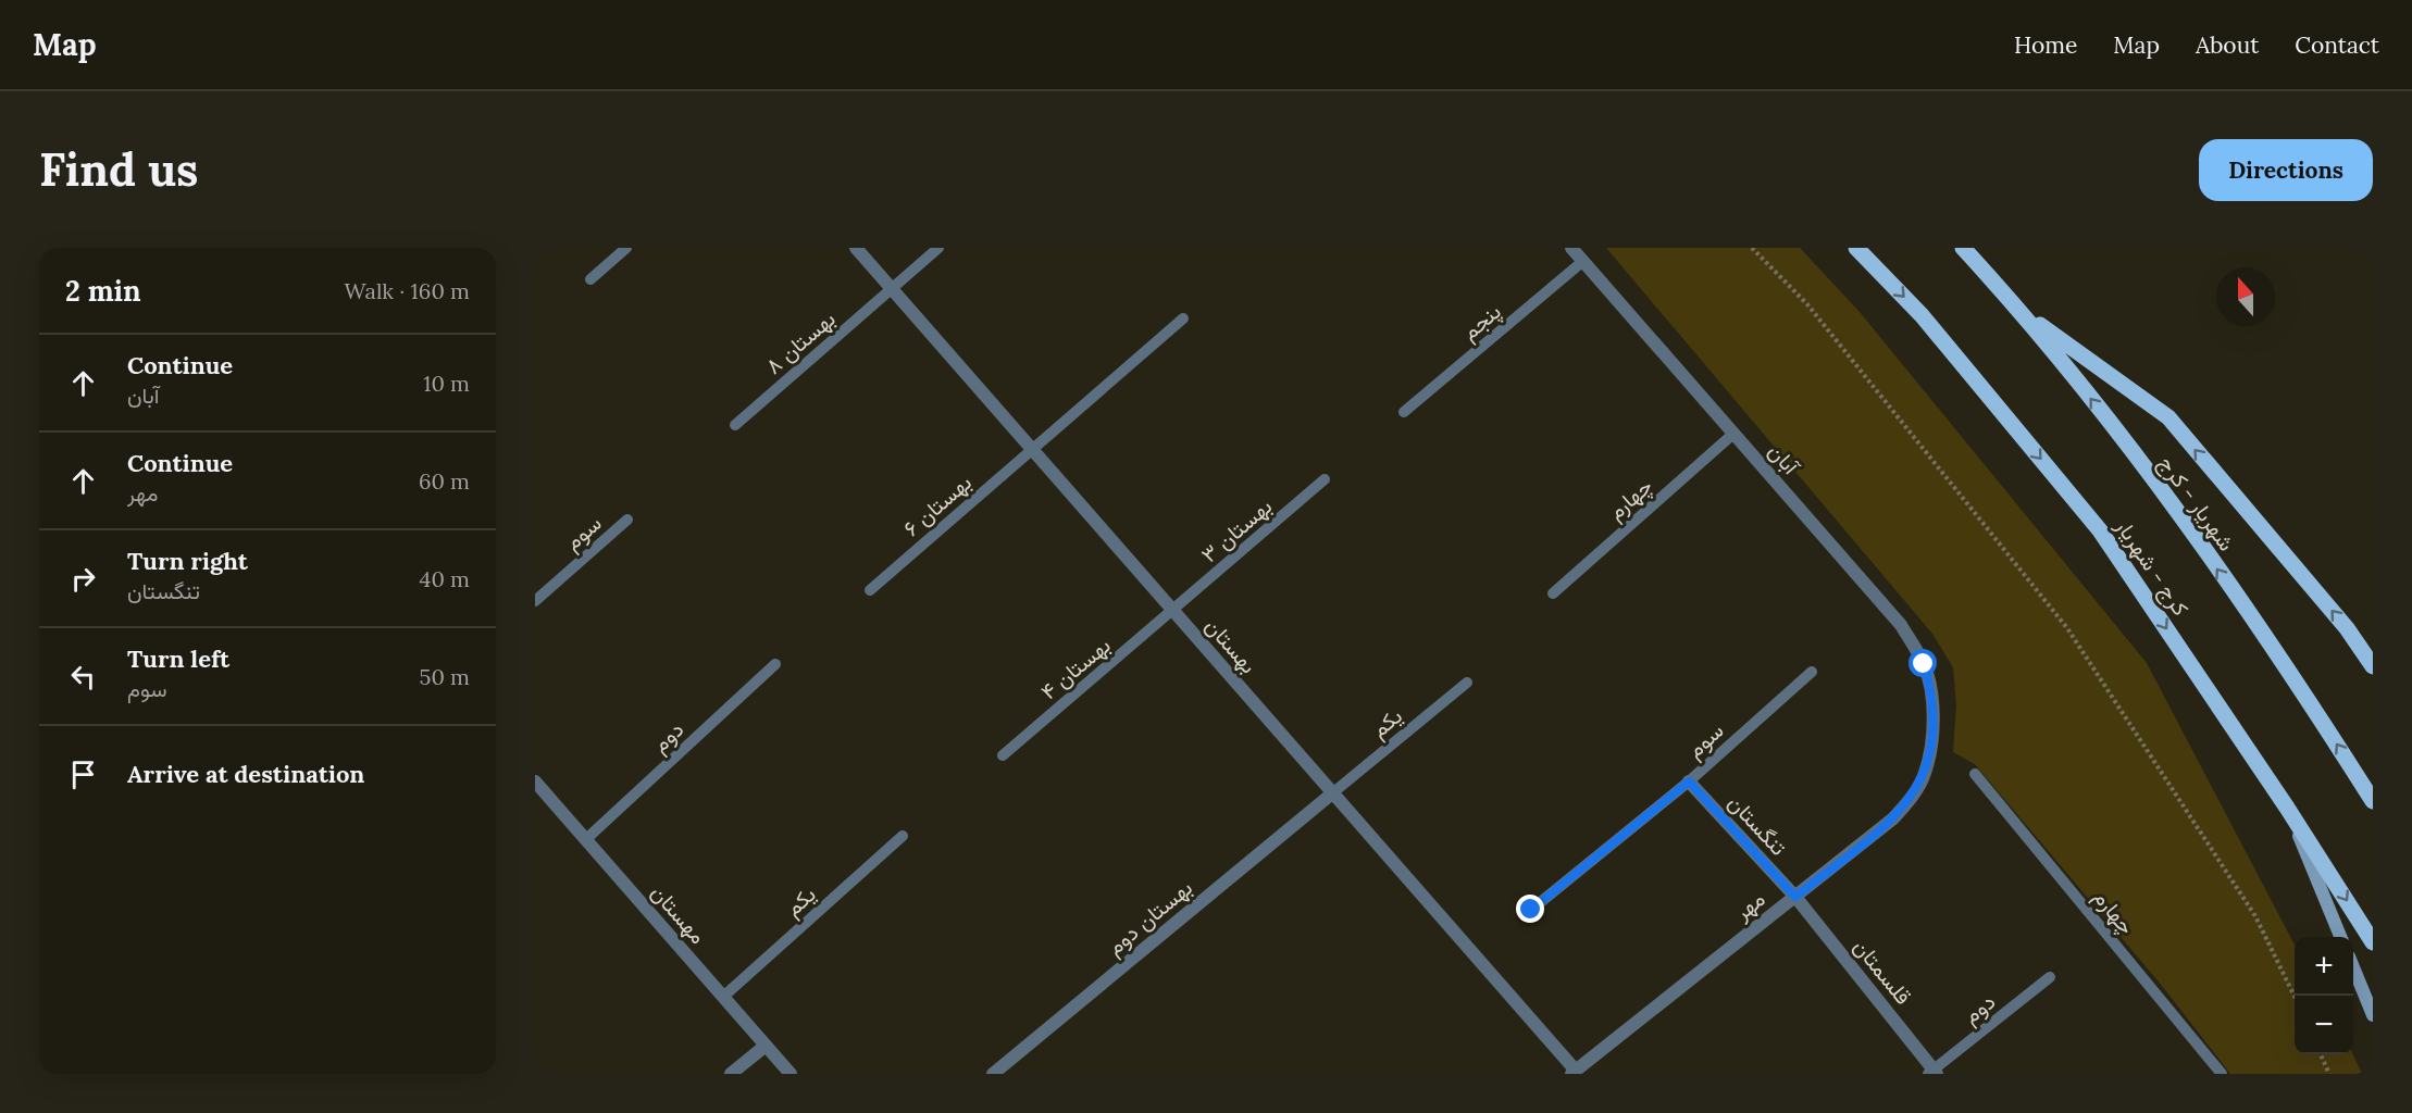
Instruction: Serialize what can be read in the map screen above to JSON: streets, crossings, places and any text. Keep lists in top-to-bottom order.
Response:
{
  "streets": {
    "main road": ["شهریار - کرج", "کرج - شهریار"],
    "street": [
      "آبان",
      "بهستان",
      "تنگستان",
      "مهر",
      "مهستان",
      "بهستان دوم",
      "قلسمتان"
    ],
    "lane": [
      "پنجم",
      "بهستان ۸",
      "چهارم",
      "بهستان ۶",
      "بهستان ۳",
      "سوم",
      "بهستان ۴",
      "یکم",
      "دوم"
    ]
  },
  "crossings": [
    ["پنجم", "آبان"],
    ["بهستان ۸", "بهستان"],
    ["آبان", "چهارم"],
    ["آبان", "مهر"],
    ["بهستان ۶", "بهستان"],
    ["بهستان ۳", "بهستان"],
    ["بهستان ۳", "بهستان ۴"],
    ["سوم", "تنگستان"],
    ["بهستان", "بهستان ۴"],
    ["بهستان", "یکم"],
    ["بهستان", "مهر"],
    ["بهستان", "بهستان دوم"],
    ["یکم", "مهستان"],
    ["یکم", "بهستان دوم"],
    ["دوم", "مهستان"],
    ["دوم", "قلسمتان"],
    ["تنگستان", "مهر"],
    ["تنگستان", "قلسمتان"],
    ["مهر", "قلسمتان"]
  ],
  "north": "top",
  "page": {
    "header": "Map",
    "nav": [
      "Home",
      "Map",
      "About",
      "Contact"
    ],
    "buttons": "Directions",
    "title": "Find us",
    "heading": ["2 min", "Walk · 160 m"],
    "list": [
      ["Continue", "آبان", "10 m"],
      ["Continue", "مهر", "60 m"],
      ["Turn right", "تنگستان", "40 m"],
      ["Turn left", "سوم", "50 m"],
      "Arrive at destination"
    ],
    "map_buttons": ["+", "−"]
  }
}
